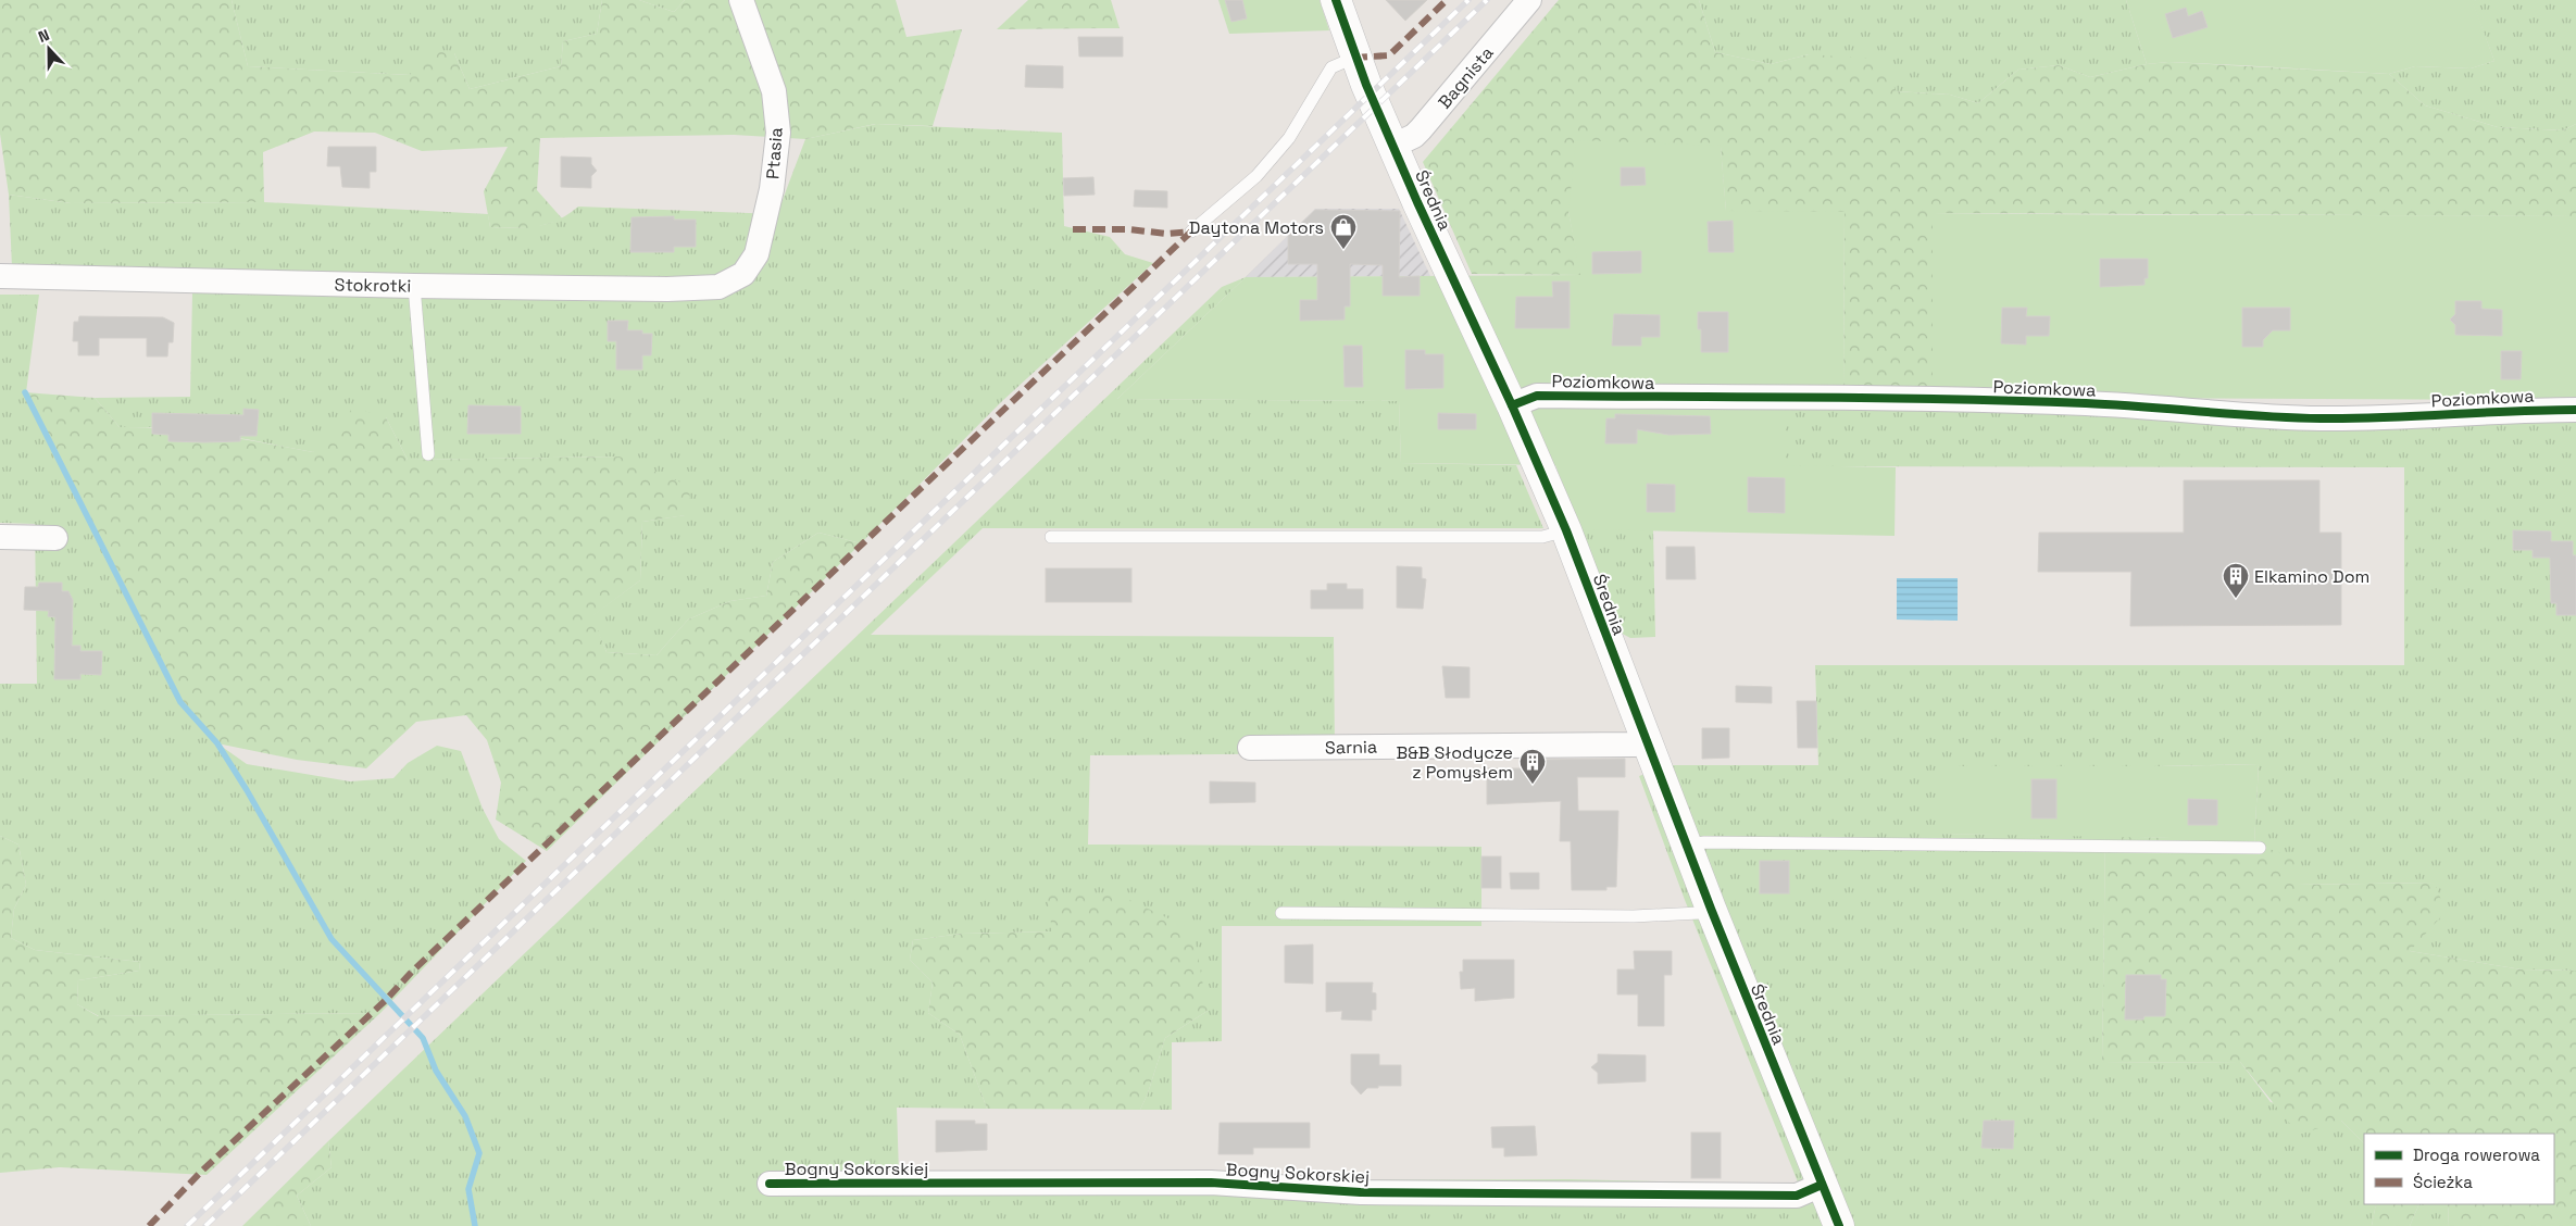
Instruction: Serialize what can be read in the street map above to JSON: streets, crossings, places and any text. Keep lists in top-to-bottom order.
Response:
{
  "streets": {
    "street": [
      "Bagnista",
      "Ptasia",
      "Średnia",
      "Stokrotki",
      "Poziomkowa",
      "Sarnia",
      "Bogny Sokorskiej"
    ]
  },
  "crossings": [
    ["Bagnista", "Średnia"],
    ["Ptasia", "Stokrotki"],
    ["Średnia", "Poziomkowa"],
    ["Średnia", "Sarnia"],
    ["Średnia", "Bogny Sokorskiej"]
  ],
  "places": {
    "shop": ["Daytona Motors"],
    "building": ["Elkamino Dom", "B&B Słodycze z Pomysłem"]
  },
  "legend": ["Droga rowerowa", "Ścieżka"],
  "north": "top"
}
